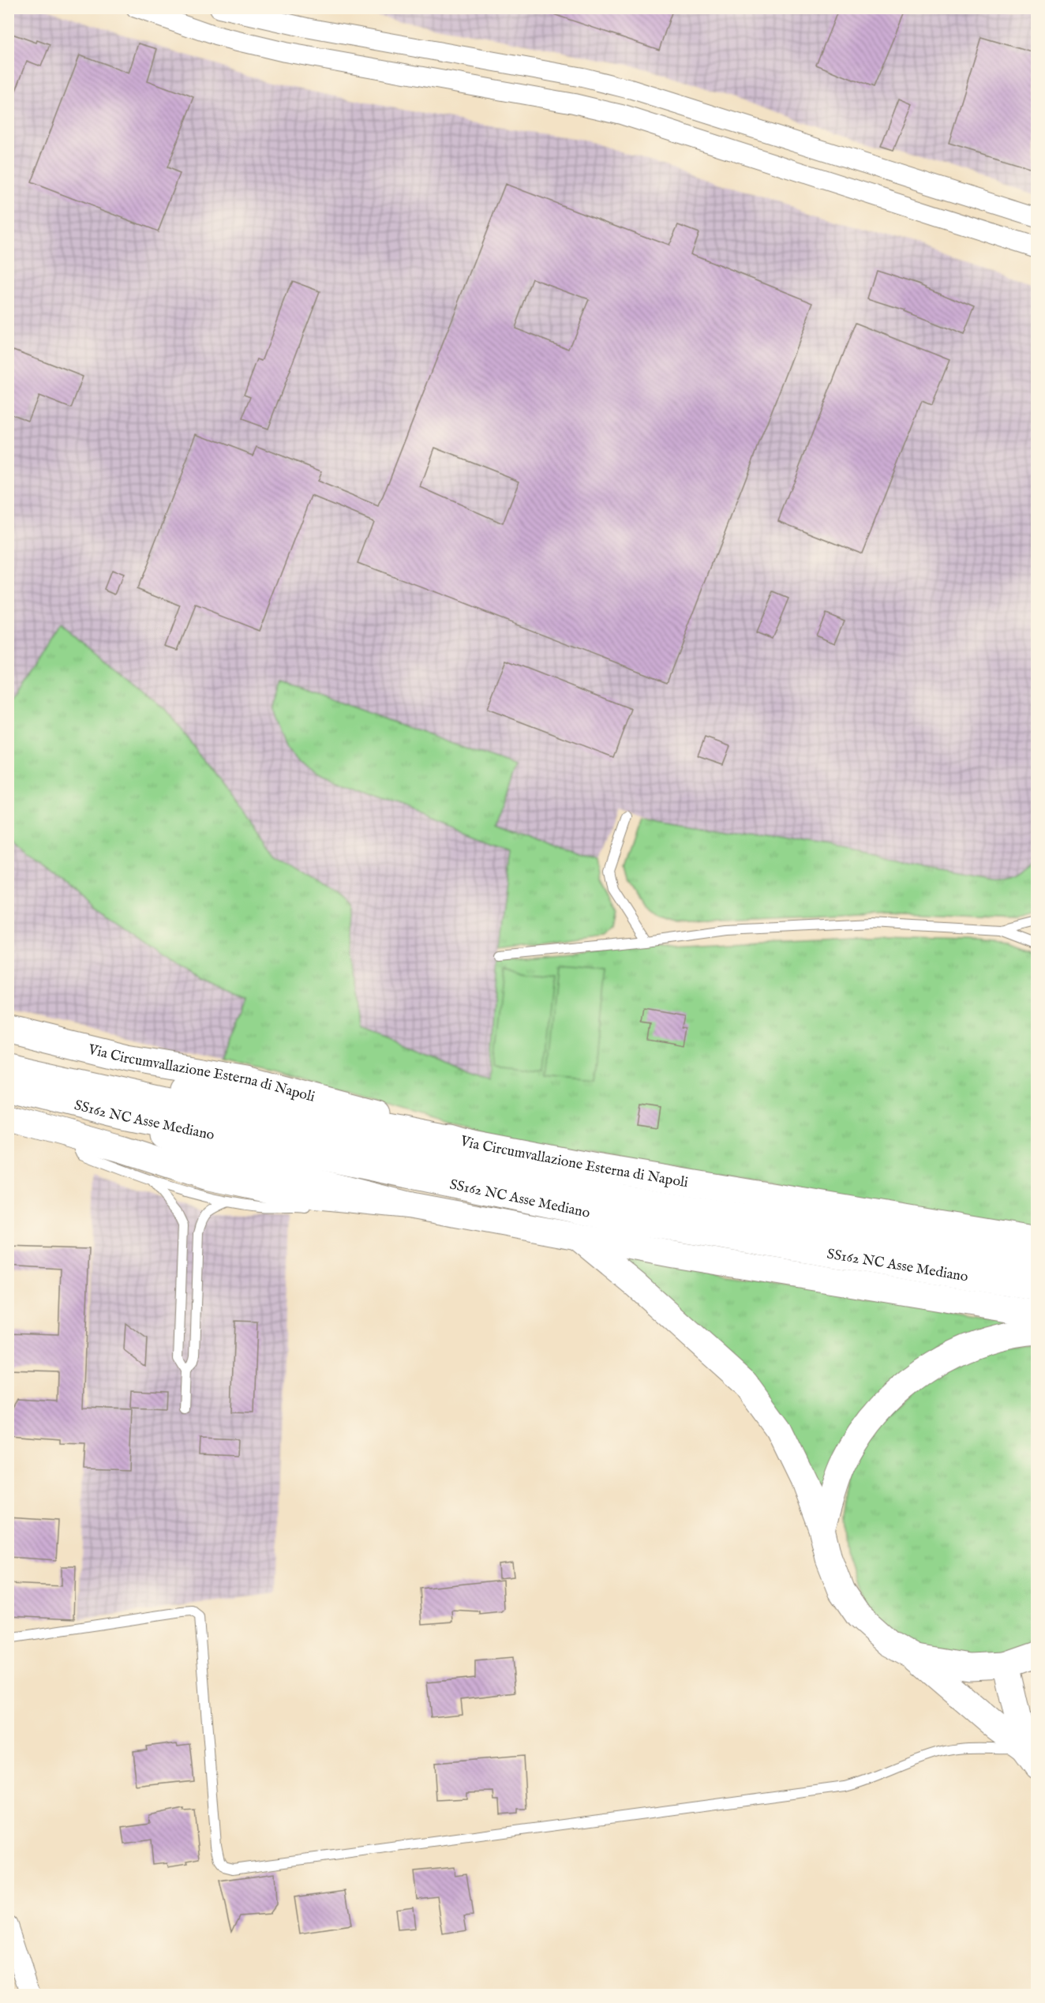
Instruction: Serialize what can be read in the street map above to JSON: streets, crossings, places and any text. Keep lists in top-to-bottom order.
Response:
{
  "streets": {
    "main road": ["Via Circumvallazione Esterna di Napoli", "SS162 NC Asse Mediano"]
  }
}
